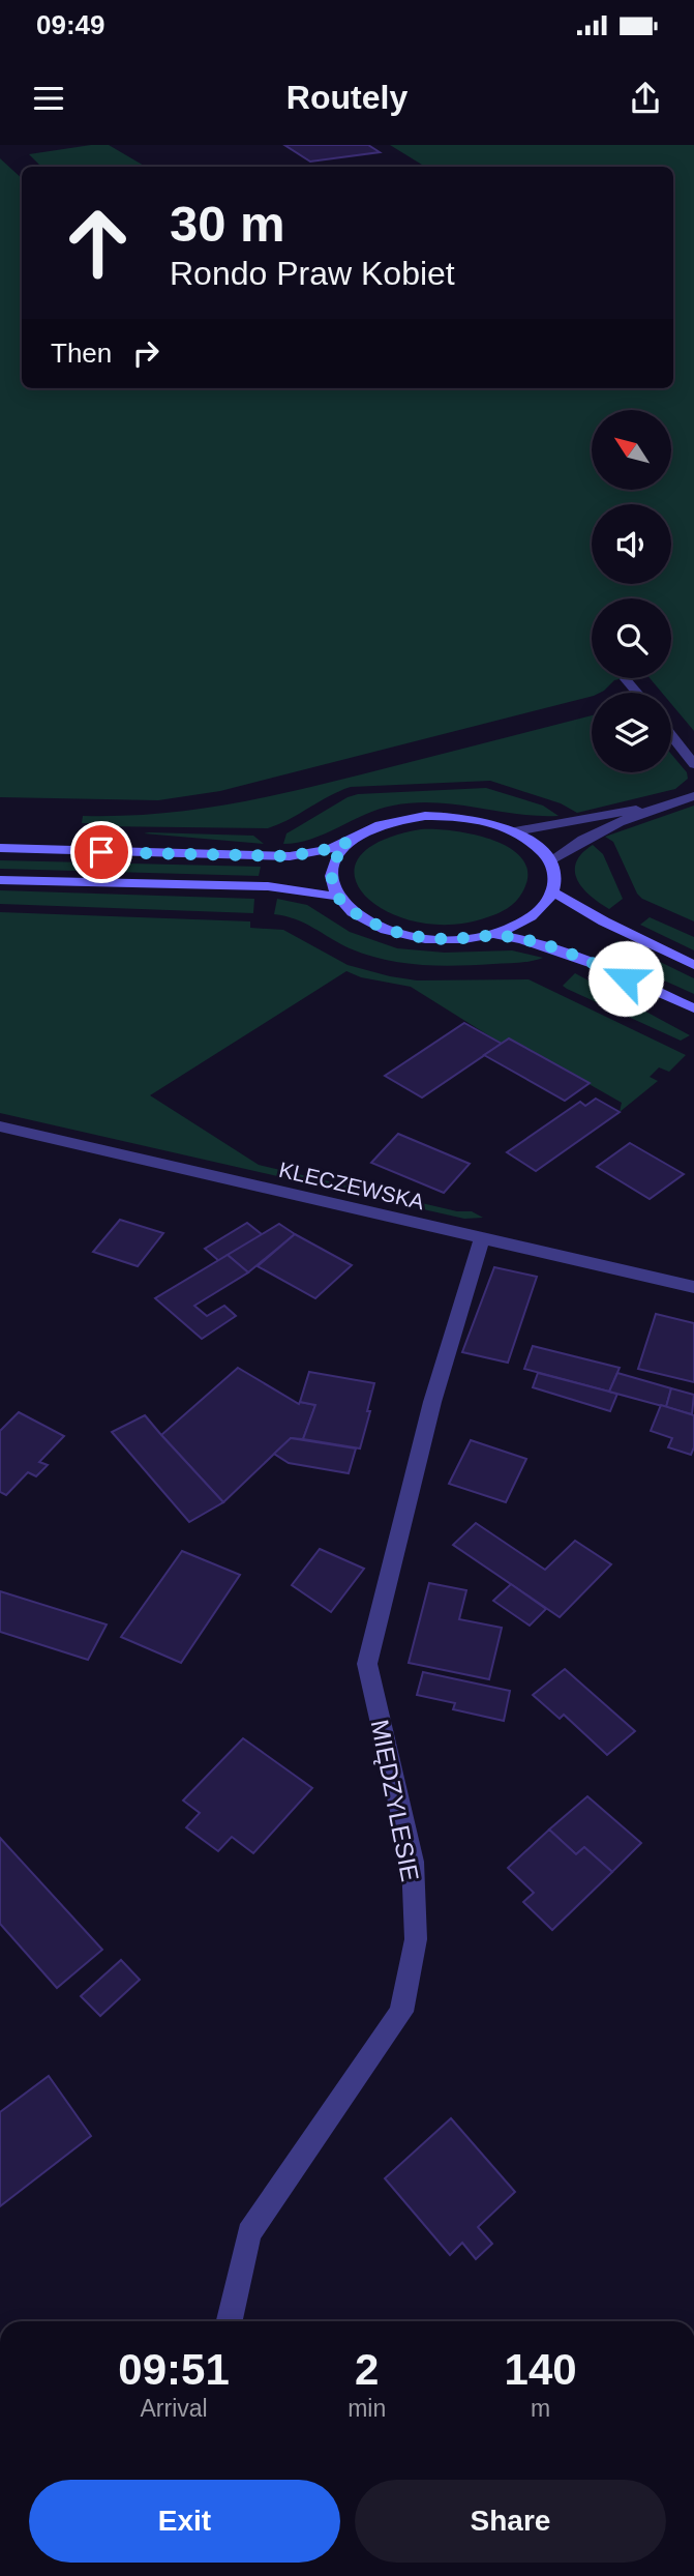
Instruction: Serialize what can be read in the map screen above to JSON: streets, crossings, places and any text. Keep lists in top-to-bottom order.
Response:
{
  "streets": {
    "street": ["KLECZEWSKA", "MIĘDZYLESIE"]
  },
  "crossings": [
    ["KLECZEWSKA", "MIĘDZYLESIE"]
  ],
  "north": "top left",
  "page": {
    "status": "09:49",
    "header": "Routely",
    "turn": ["30 m", "Rondo Praw Kobiet"],
    "then": "Then",
    "eta": [
      "09:51",
      "Arrival",
      "2",
      "min",
      "140",
      "m"
    ],
    "buttons": ["Exit", "Share"]
  }
}
